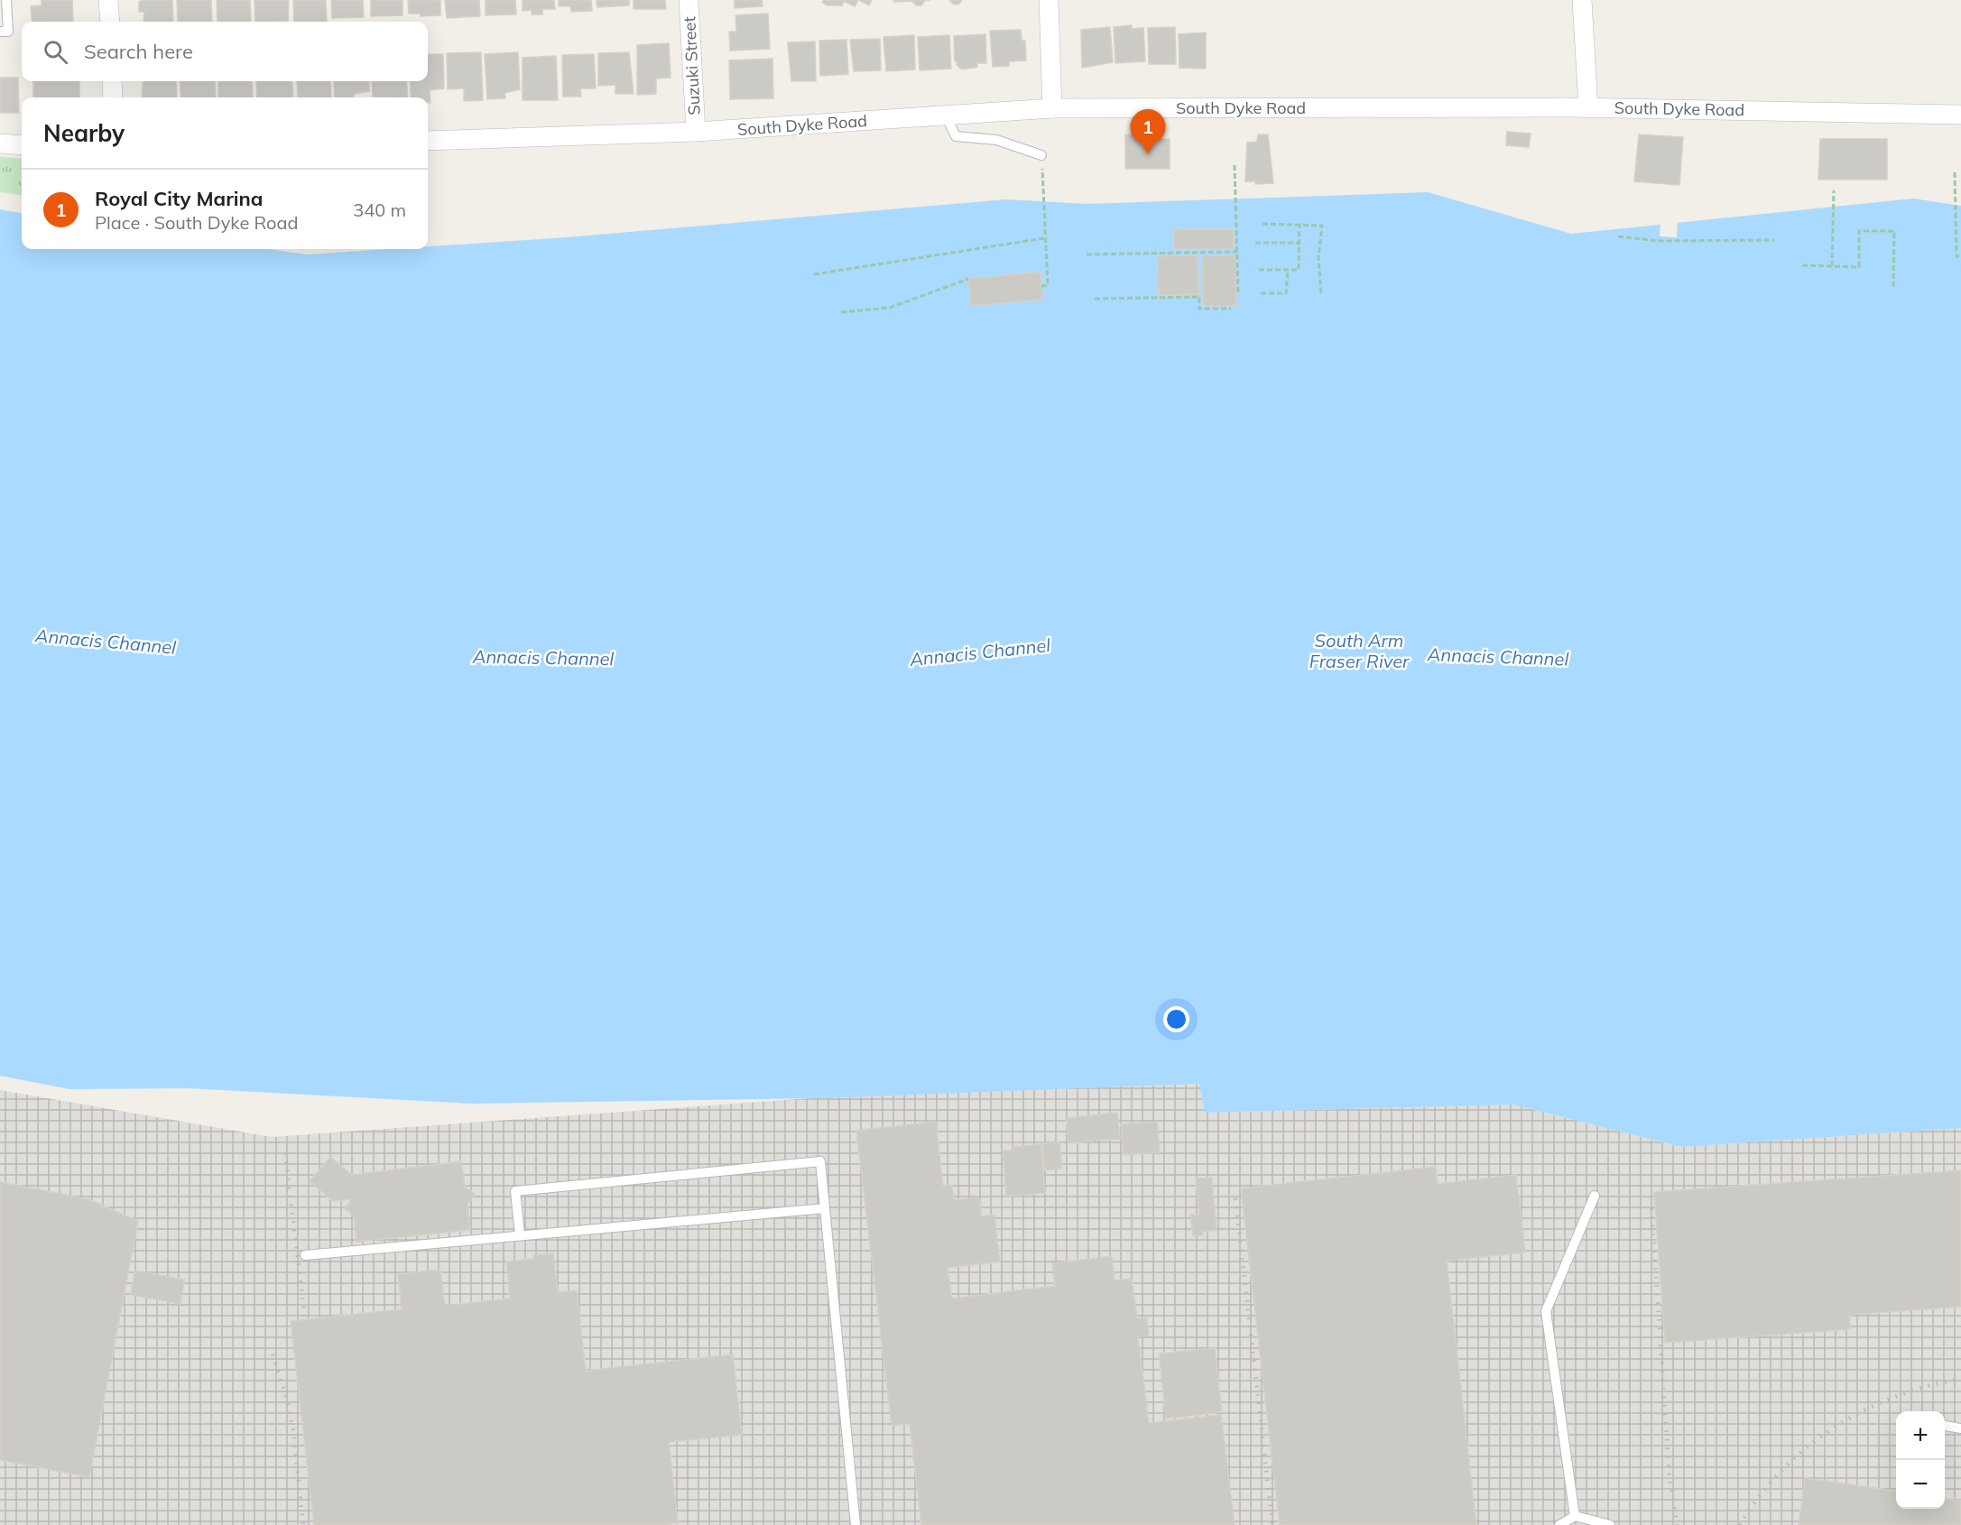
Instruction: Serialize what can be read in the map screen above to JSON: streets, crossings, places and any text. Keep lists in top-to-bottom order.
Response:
{
  "streets": {
    "street": ["Suzuki Street", "South Dyke Road"]
  },
  "crossings": [
    ["Suzuki Street", "South Dyke Road"]
  ],
  "water": ["South Arm Fraser River", "Annacis Channel"],
  "page": {
    "search": "Search here",
    "heading": "Nearby",
    "pins": "1",
    "list": [
      {
        "mark": "1",
        "name": "Royal City Marina",
        "note": "Place · South Dyke Road",
        "value": "340 m"
      }
    ],
    "map_buttons": ["+", "−"]
  }
}
